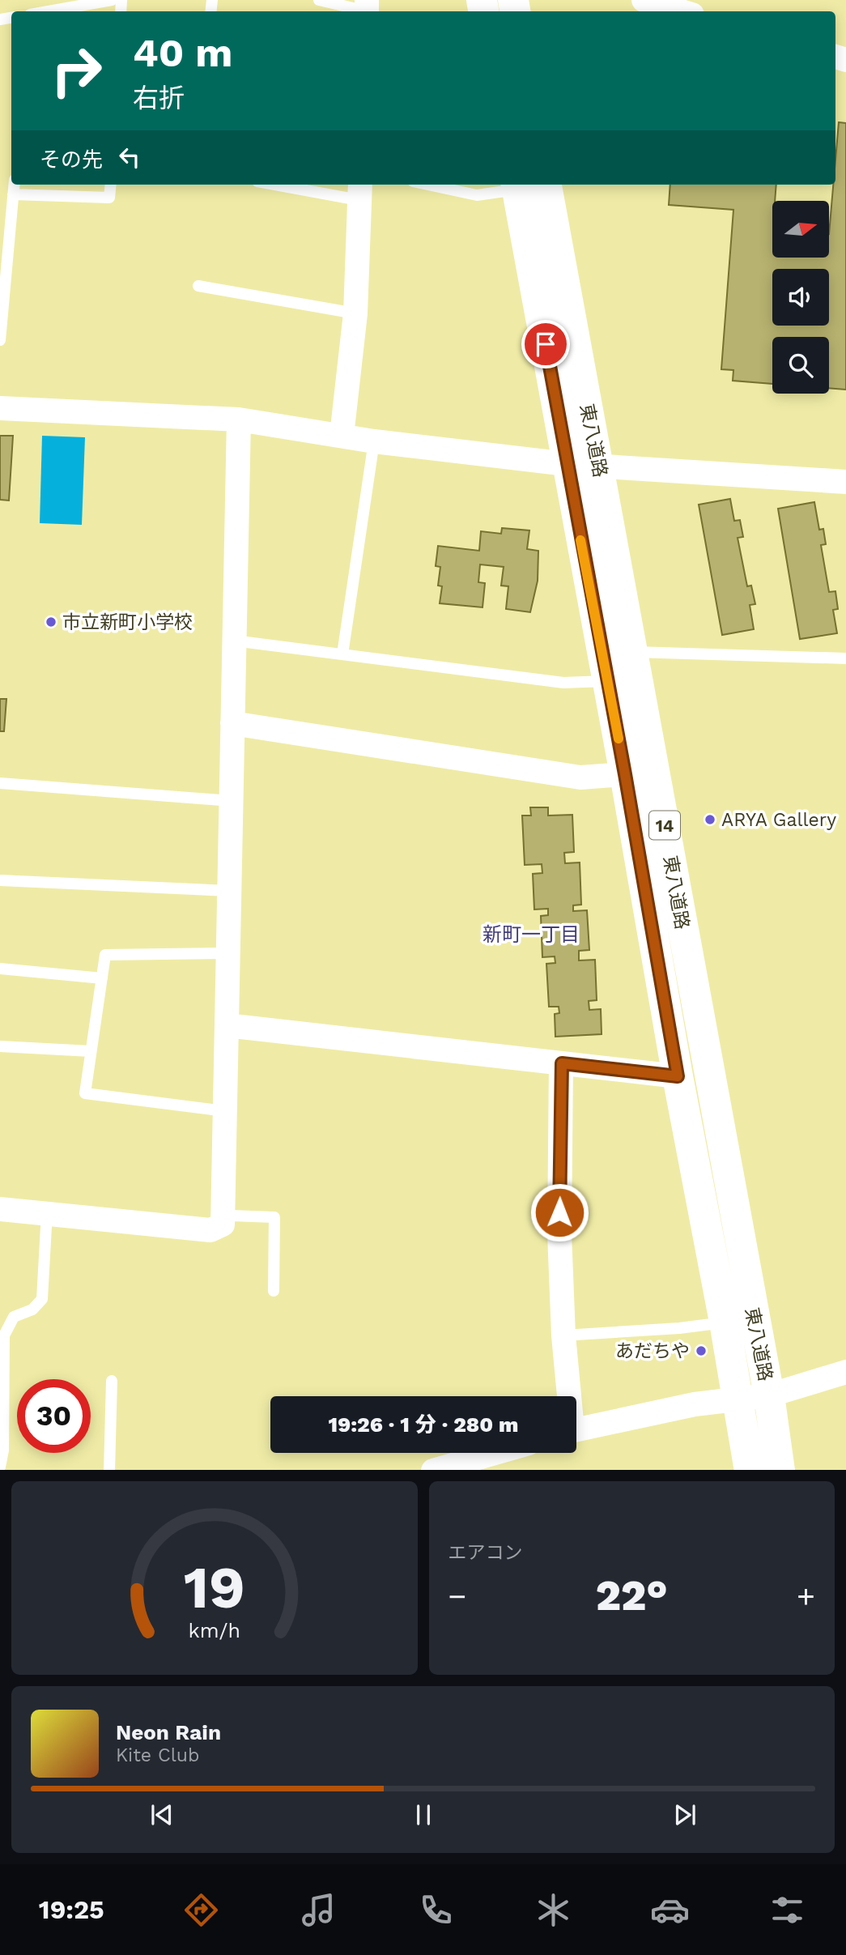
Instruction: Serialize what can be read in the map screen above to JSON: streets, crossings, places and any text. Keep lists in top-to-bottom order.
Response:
{
  "streets": {
    "main road": ["東八道路", "14"]
  },
  "districts": ["新町一丁目"],
  "places": ["市立新町小学校", "ARYA Gallery", "あだちや"],
  "north": "right",
  "page": {
    "turn": ["40 m", "右折"],
    "then": "その先",
    "limit": "30",
    "trip": "19:26 · 1 分 · 280 m",
    "tile": "エアコン",
    "heat": ["−", "22°", "+"],
    "song": ["Neon Rain", "Kite Club"],
    "tabs": "19:25",
    "gauge": ["19", "km/h"]
  }
}
